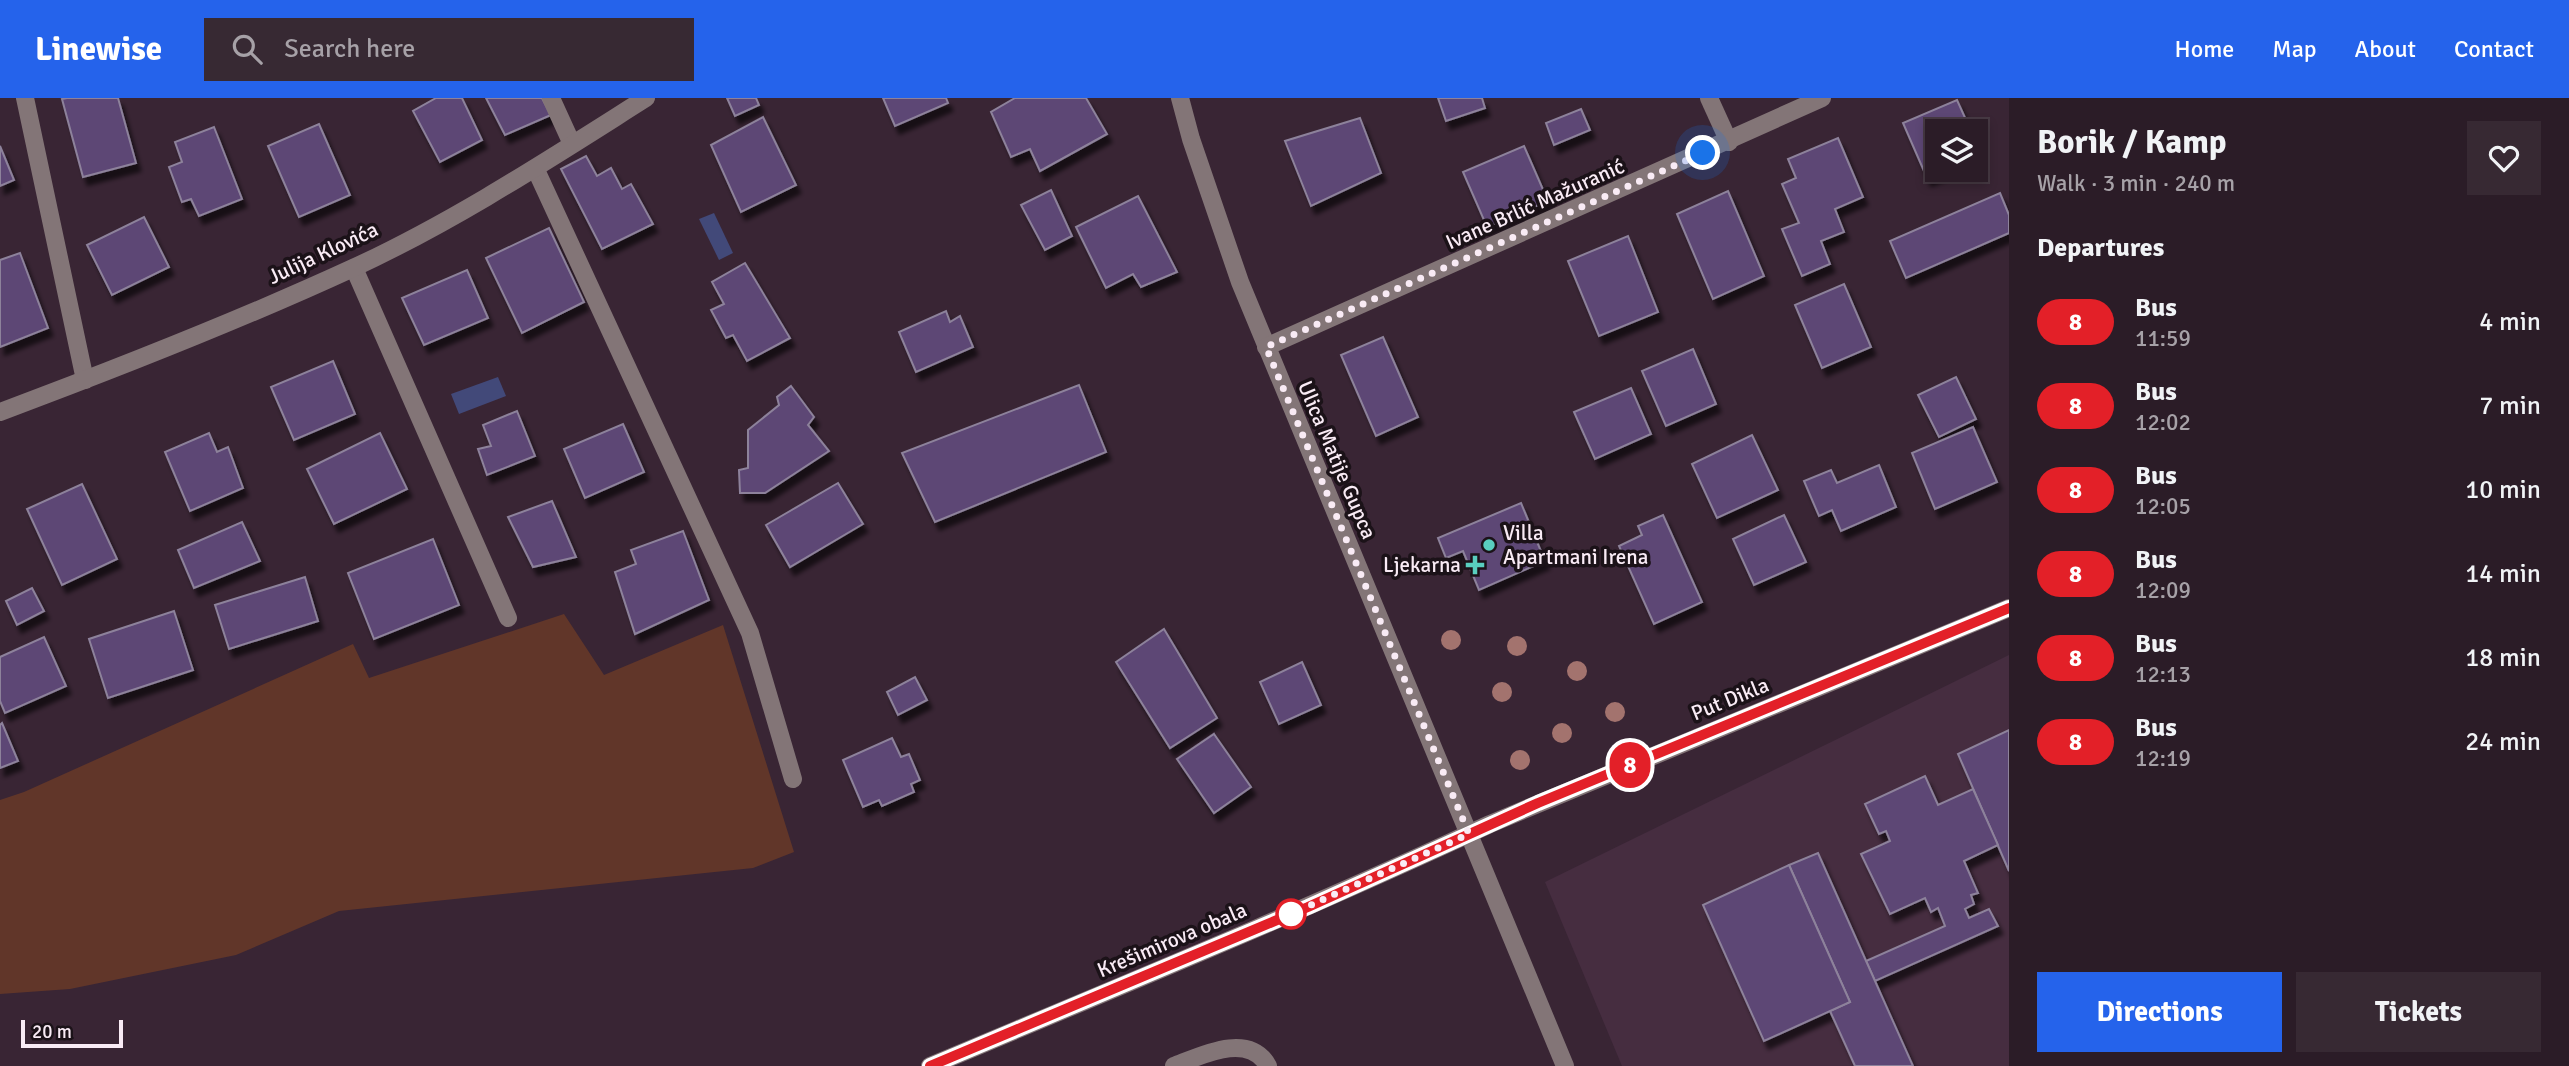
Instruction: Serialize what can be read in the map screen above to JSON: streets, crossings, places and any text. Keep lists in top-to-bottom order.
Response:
{
  "streets": {
    "street": [
      "Ivane Brlić Mažuranić",
      "Julija Klovića",
      "Ulica Matije Gupca",
      "Put Dikla",
      "Krešimirova obala"
    ]
  },
  "crossings": [
    ["Ivane Brlić Mažuranić", "Ulica Matije Gupca"],
    ["Ulica Matije Gupca", "Put Dikla"],
    ["Ulica Matije Gupca", "Krešimirova obala"],
    ["Put Dikla", "Krešimirova obala"]
  ],
  "places": {
    "other": ["Villa Apartmani Irena"],
    "health": ["Ljekarna"]
  },
  "lines": ["bus line 8"],
  "scale_bar": "20 m",
  "page": {
    "header": "Linewise",
    "search": "Search here",
    "nav": [
      "Home",
      "Map",
      "About",
      "Contact"
    ],
    "on_map": "8",
    "heading": [
      ["Borik / Kamp", "Walk · 3 min · 240 m"],
      "Departures"
    ],
    "list": [
      {
        "mark": "8",
        "name": "Bus",
        "note": "11:59",
        "value": "4 min"
      },
      {
        "mark": "8",
        "name": "Bus",
        "note": "12:02",
        "value": "7 min"
      },
      {
        "mark": "8",
        "name": "Bus",
        "note": "12:05",
        "value": "10 min"
      },
      {
        "mark": "8",
        "name": "Bus",
        "note": "12:09",
        "value": "14 min"
      },
      {
        "mark": "8",
        "name": "Bus",
        "note": "12:13",
        "value": "18 min"
      },
      {
        "mark": "8",
        "name": "Bus",
        "note": "12:19",
        "value": "24 min"
      }
    ],
    "buttons": ["Directions", "Tickets"],
    "scale": "20 m"
  }
}
